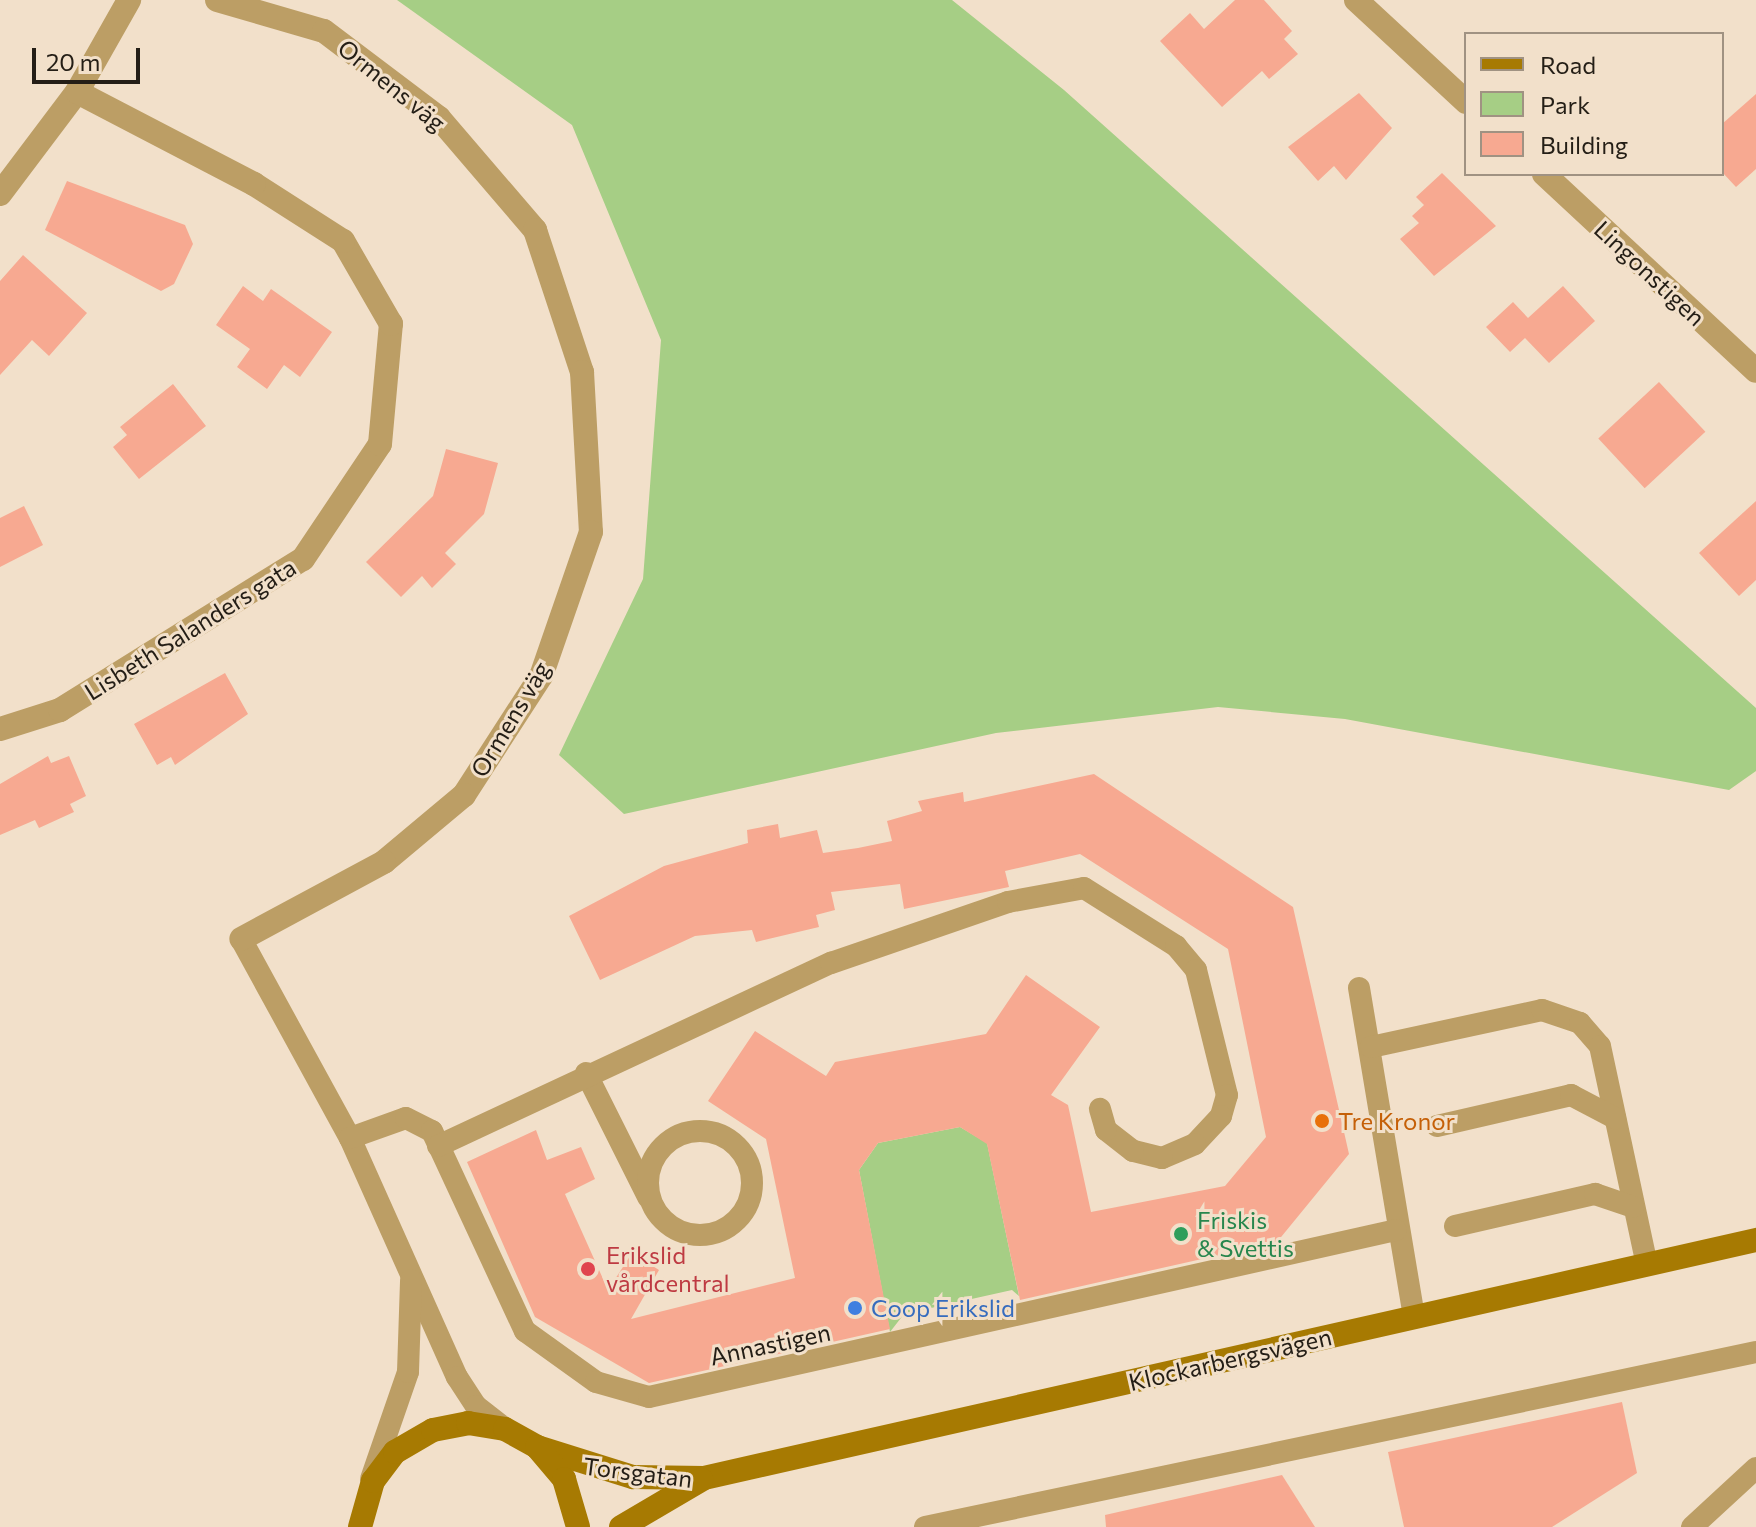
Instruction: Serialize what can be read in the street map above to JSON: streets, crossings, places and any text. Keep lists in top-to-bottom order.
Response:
{
  "streets": {
    "main road": ["Klockarbergsvägen", "Torsgatan"],
    "street": ["Ormens väg", "Lingonstigen", "Lisbeth Salanders gata"],
    "lane": ["Annastigen"]
  },
  "crossings": [
    ["Ormens väg", "Annastigen"],
    ["Klockarbergsvägen", "Torsgatan"]
  ],
  "places": [
    "Tre Kronor",
    "Friskis & Svettis",
    "Erikslid vårdcentral",
    "Coop Erikslid"
  ],
  "legend": ["Road", "Park", "Building"],
  "scale_bar": "20 m"
}
